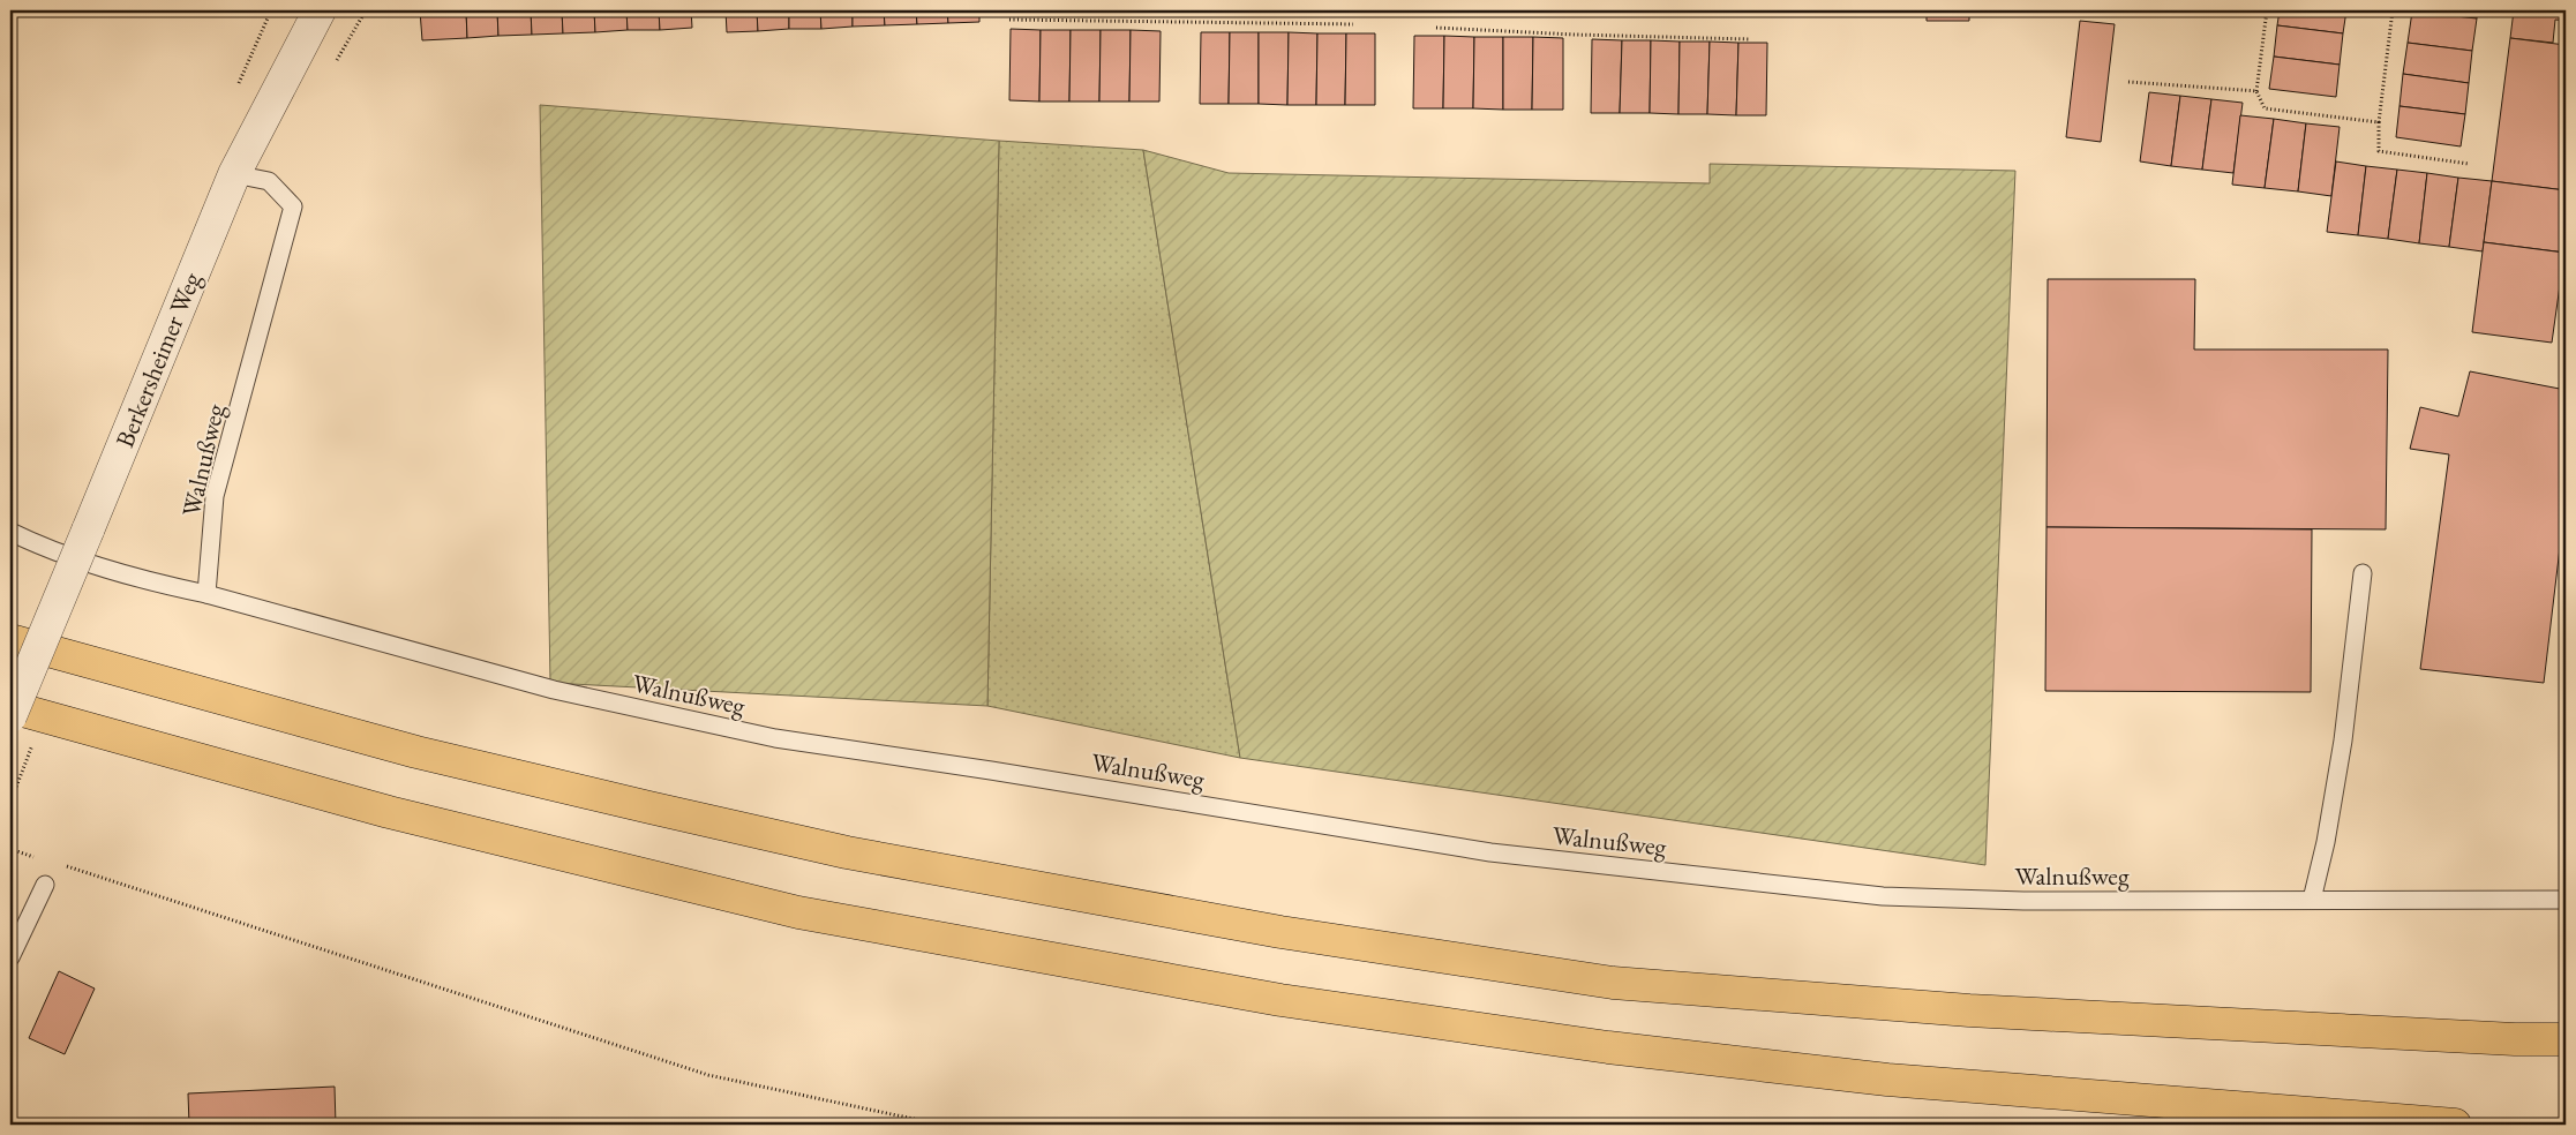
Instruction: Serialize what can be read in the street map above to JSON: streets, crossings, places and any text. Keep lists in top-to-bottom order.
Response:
{
  "streets": {
    "street": ["Berkersheimer Weg"],
    "lane": ["Walnußweg"]
  },
  "crossings": [
    ["Berkersheimer Weg", "Walnußweg"]
  ]
}
